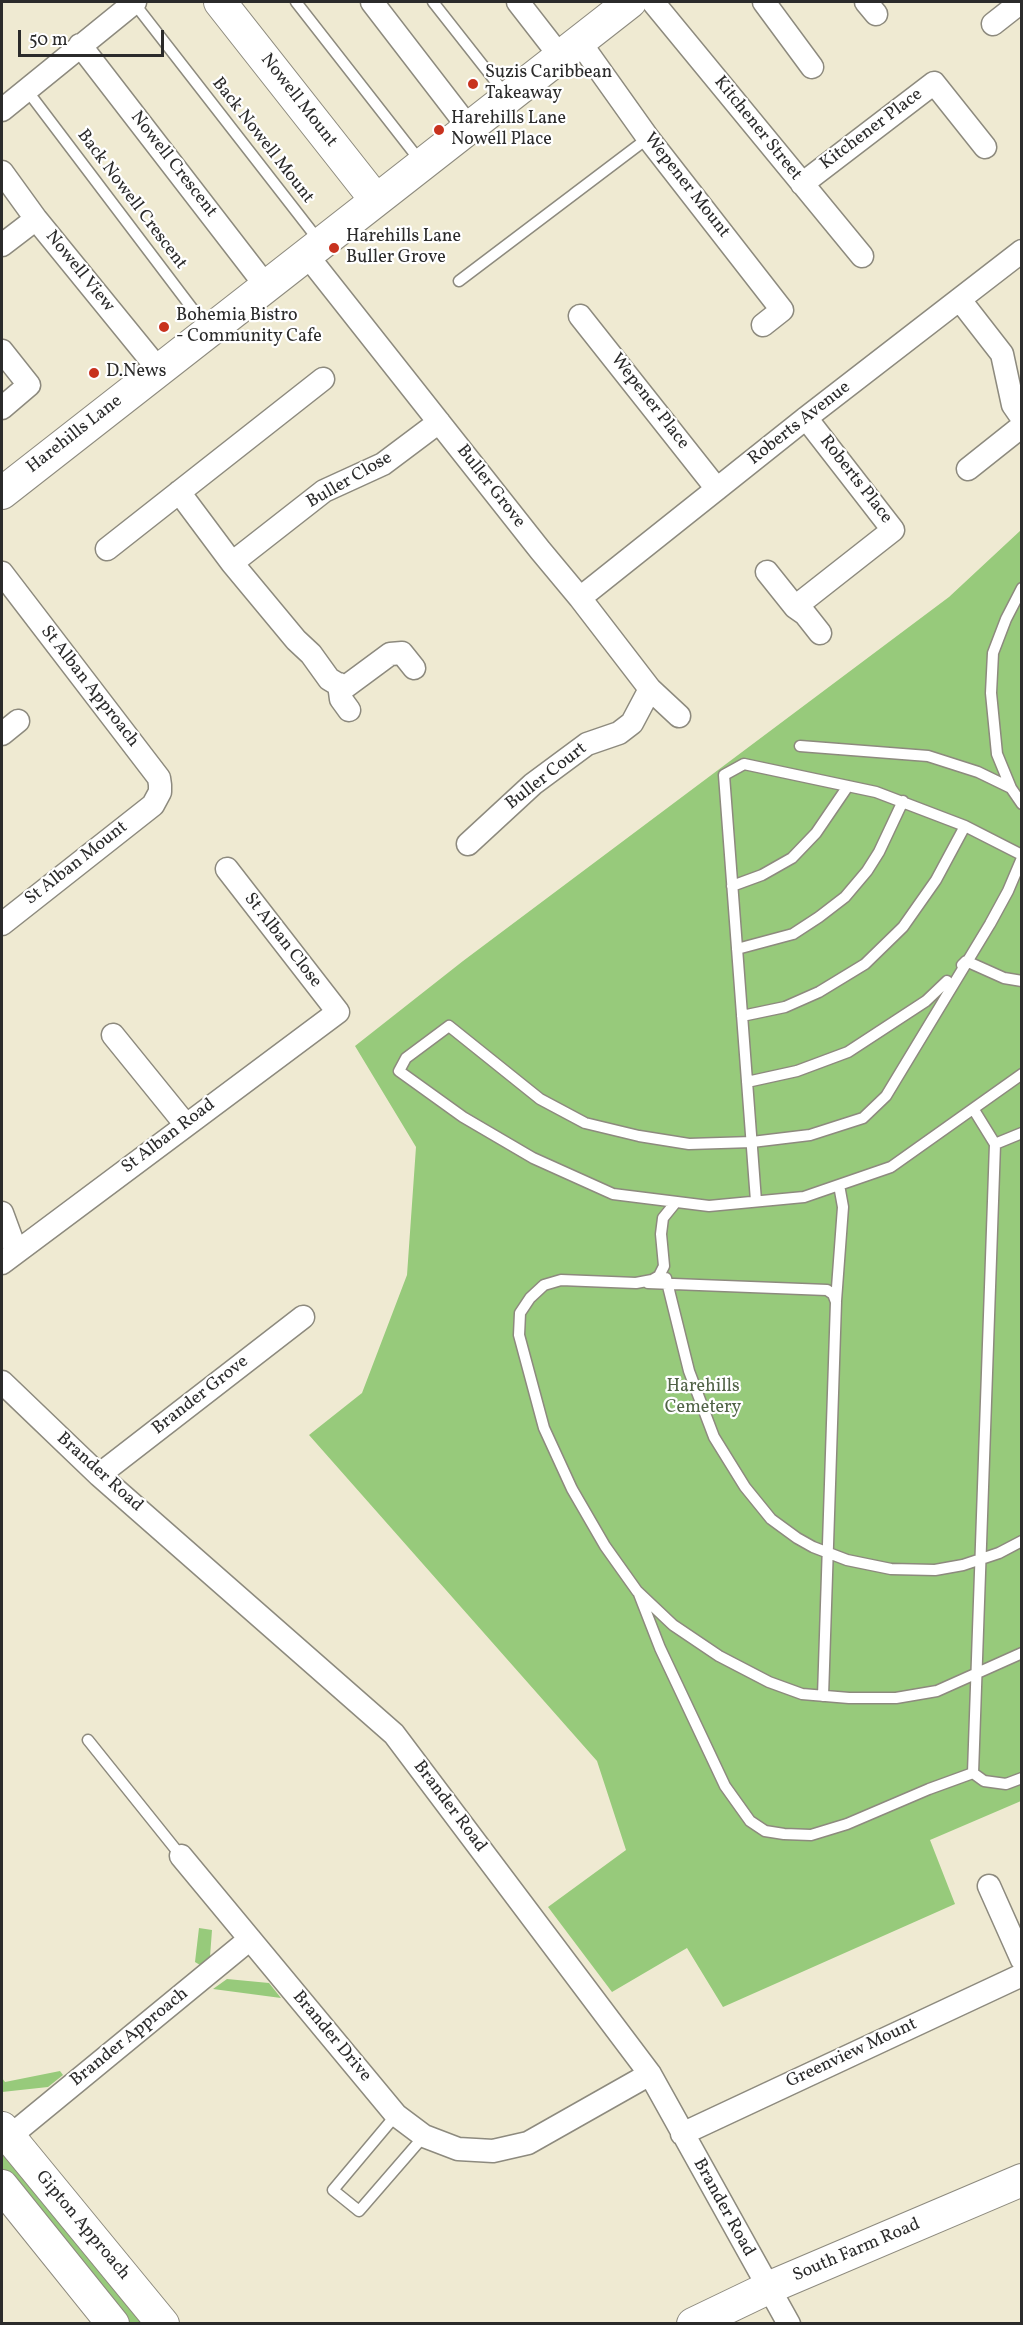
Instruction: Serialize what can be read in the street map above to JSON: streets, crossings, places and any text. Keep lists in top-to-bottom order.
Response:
{
  "streets": {
    "street": [
      "Nowell Mount",
      "Kitchener Street",
      "Kitchener Place",
      "Nowell Crescent",
      "Wepener Mount",
      "Nowell View",
      "Wepener Place",
      "Roberts Avenue",
      "Harehills Lane",
      "Roberts Place",
      "Buller Close",
      "Buller Grove",
      "St Alban Approach",
      "Buller Court",
      "St Alban Mount",
      "St Alban Close",
      "St Alban Road",
      "Brander Grove",
      "Brander Road",
      "Brander Drive",
      "Brander Approach",
      "Greenview Mount",
      "Gipton Approach",
      "South Farm Road"
    ],
    "lane": ["Back Nowell Mount", "Back Nowell Crescent"]
  },
  "crossings": [
    ["Nowell Mount", "Harehills Lane"],
    ["Kitchener Street", "Kitchener Place"],
    ["Back Nowell Mount", "Harehills Lane"],
    ["Back Nowell Mount", "Buller Grove"],
    ["Nowell Crescent", "Harehills Lane"],
    ["Wepener Mount", "Harehills Lane"],
    ["Back Nowell Crescent", "Harehills Lane"],
    ["Nowell View", "Harehills Lane"],
    ["Wepener Place", "Roberts Avenue"],
    ["Roberts Avenue", "Roberts Place"],
    ["Roberts Avenue", "Buller Grove"],
    ["Harehills Lane", "Buller Grove"],
    ["Buller Close", "Buller Grove"],
    ["Buller Grove", "Buller Court"],
    ["St Alban Approach", "St Alban Mount"],
    ["St Alban Close", "St Alban Road"],
    ["Brander Grove", "Brander Road"],
    ["Brander Road", "Brander Drive"],
    ["Brander Road", "Greenview Mount"],
    ["Brander Road", "South Farm Road"],
    ["Brander Drive", "Brander Approach"],
    ["Brander Approach", "Gipton Approach"]
  ],
  "parks": ["Harehills Cemetery"],
  "places": [
    "Suzis Caribbean Takeaway",
    "Harehills Lane Nowell Place",
    "Harehills Lane Buller Grove",
    "Bohemia Bistro - Community Cafe",
    "D.News"
  ],
  "scale_bar": "50 m"
}
